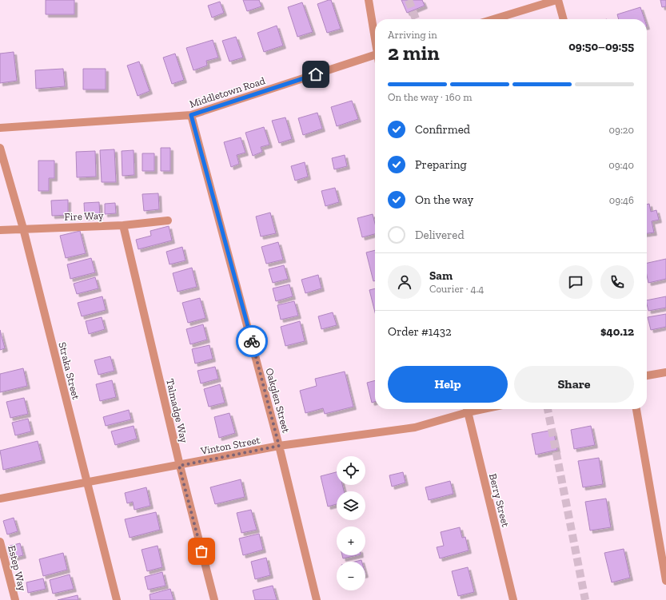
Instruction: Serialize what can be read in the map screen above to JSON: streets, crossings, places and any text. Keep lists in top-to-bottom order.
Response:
{
  "streets": {
    "street": [
      "Middletown Road",
      "Fire Way",
      "Straka Street",
      "Oakglen Street",
      "Talmadge Way",
      "Vinton Street",
      "Berry Street",
      "Estep Way"
    ]
  },
  "crossings": [
    ["Middletown Road", "Oakglen Street"],
    ["Fire Way", "Straka Street"],
    ["Fire Way", "Talmadge Way"],
    ["Straka Street", "Vinton Street"],
    ["Oakglen Street", "Vinton Street"],
    ["Talmadge Way", "Vinton Street"]
  ],
  "page": {
    "heading": ["2 min", "Arriving in", "09:50–09:55"],
    "panel": [
      "Sam",
      "Courier · 4.4",
      "Order #1432",
      "$40.12"
    ],
    "bar": "On the way · 160 m",
    "list": [
      ["Confirmed", "09:20"],
      ["Preparing", "09:40"],
      ["On the way", "09:46"],
      "Delivered"
    ],
    "buttons": ["Help", "Share"],
    "map_buttons": ["+", "−"]
  }
}
